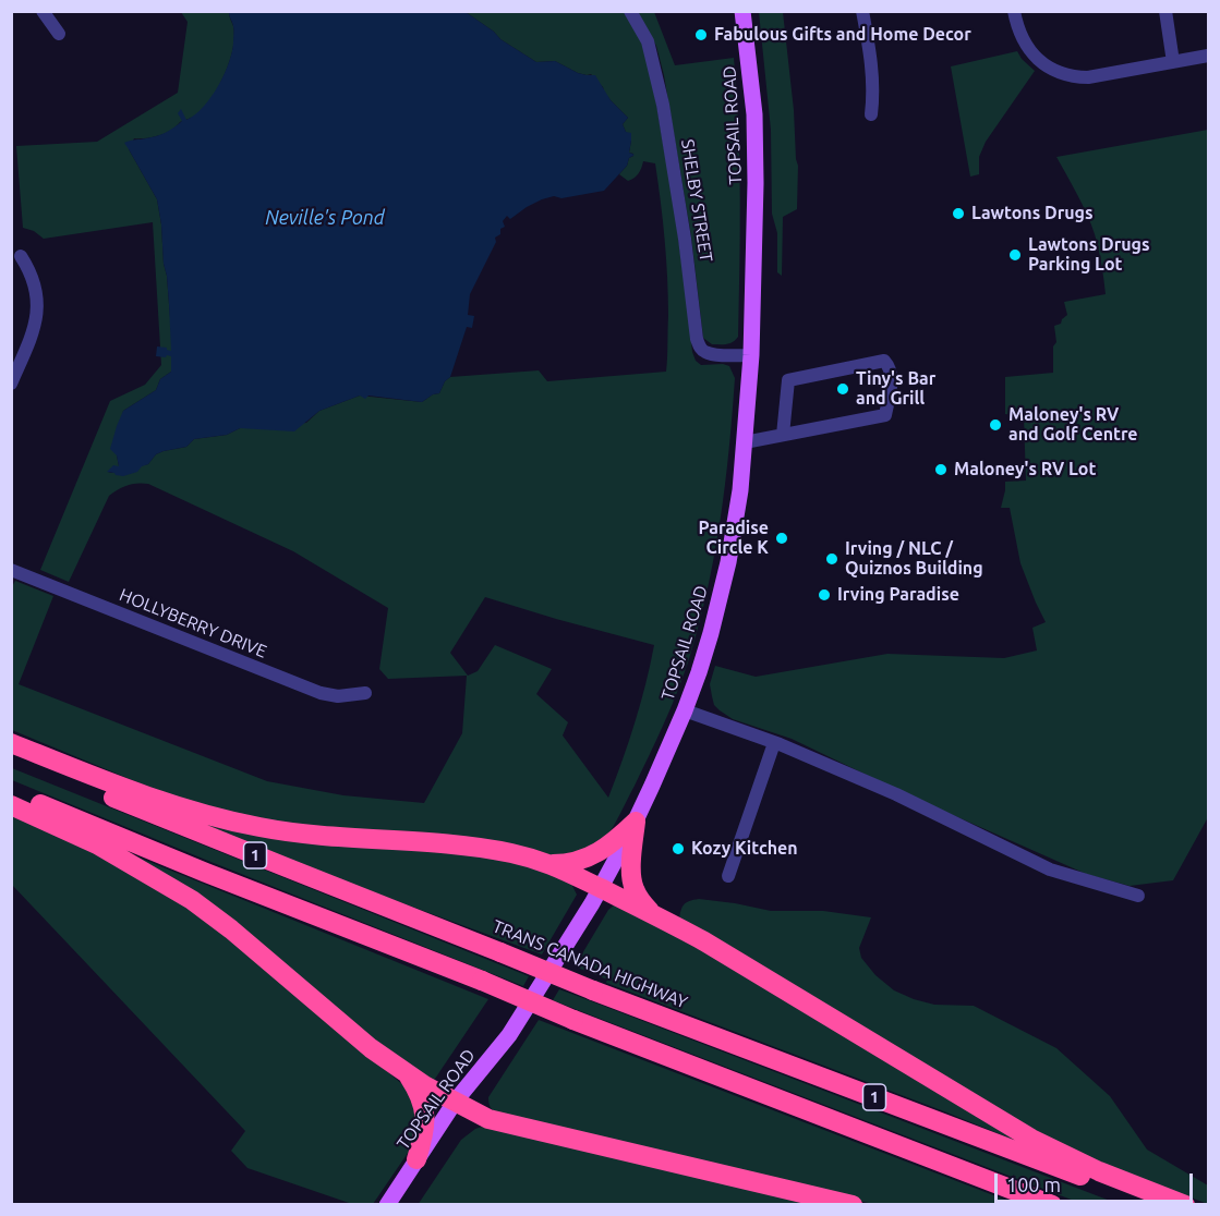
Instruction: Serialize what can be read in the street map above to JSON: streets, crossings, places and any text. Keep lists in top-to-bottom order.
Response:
{
  "streets": {
    "highway": ["1", "TRANS CANADA HIGHWAY"],
    "main road": ["TOPSAIL ROAD"],
    "street": ["SHELBY STREET", "HOLLYBERRY DRIVE"]
  },
  "crossings": [
    ["TOPSAIL ROAD", "SHELBY STREET"]
  ],
  "water": ["Neville's Pond"],
  "places": [
    "Fabulous Gifts and Home Decor",
    "Lawtons Drugs",
    "Lawtons Drugs Parking Lot",
    "Tiny's Bar and Grill",
    "Maloney's RV and Golf Centre",
    "Maloney's RV Lot",
    "Paradise Circle K",
    "Irving / NLC / Quiznos Building",
    "Irving Paradise",
    "Kozy Kitchen"
  ],
  "scale_bar": "100 m"
}
